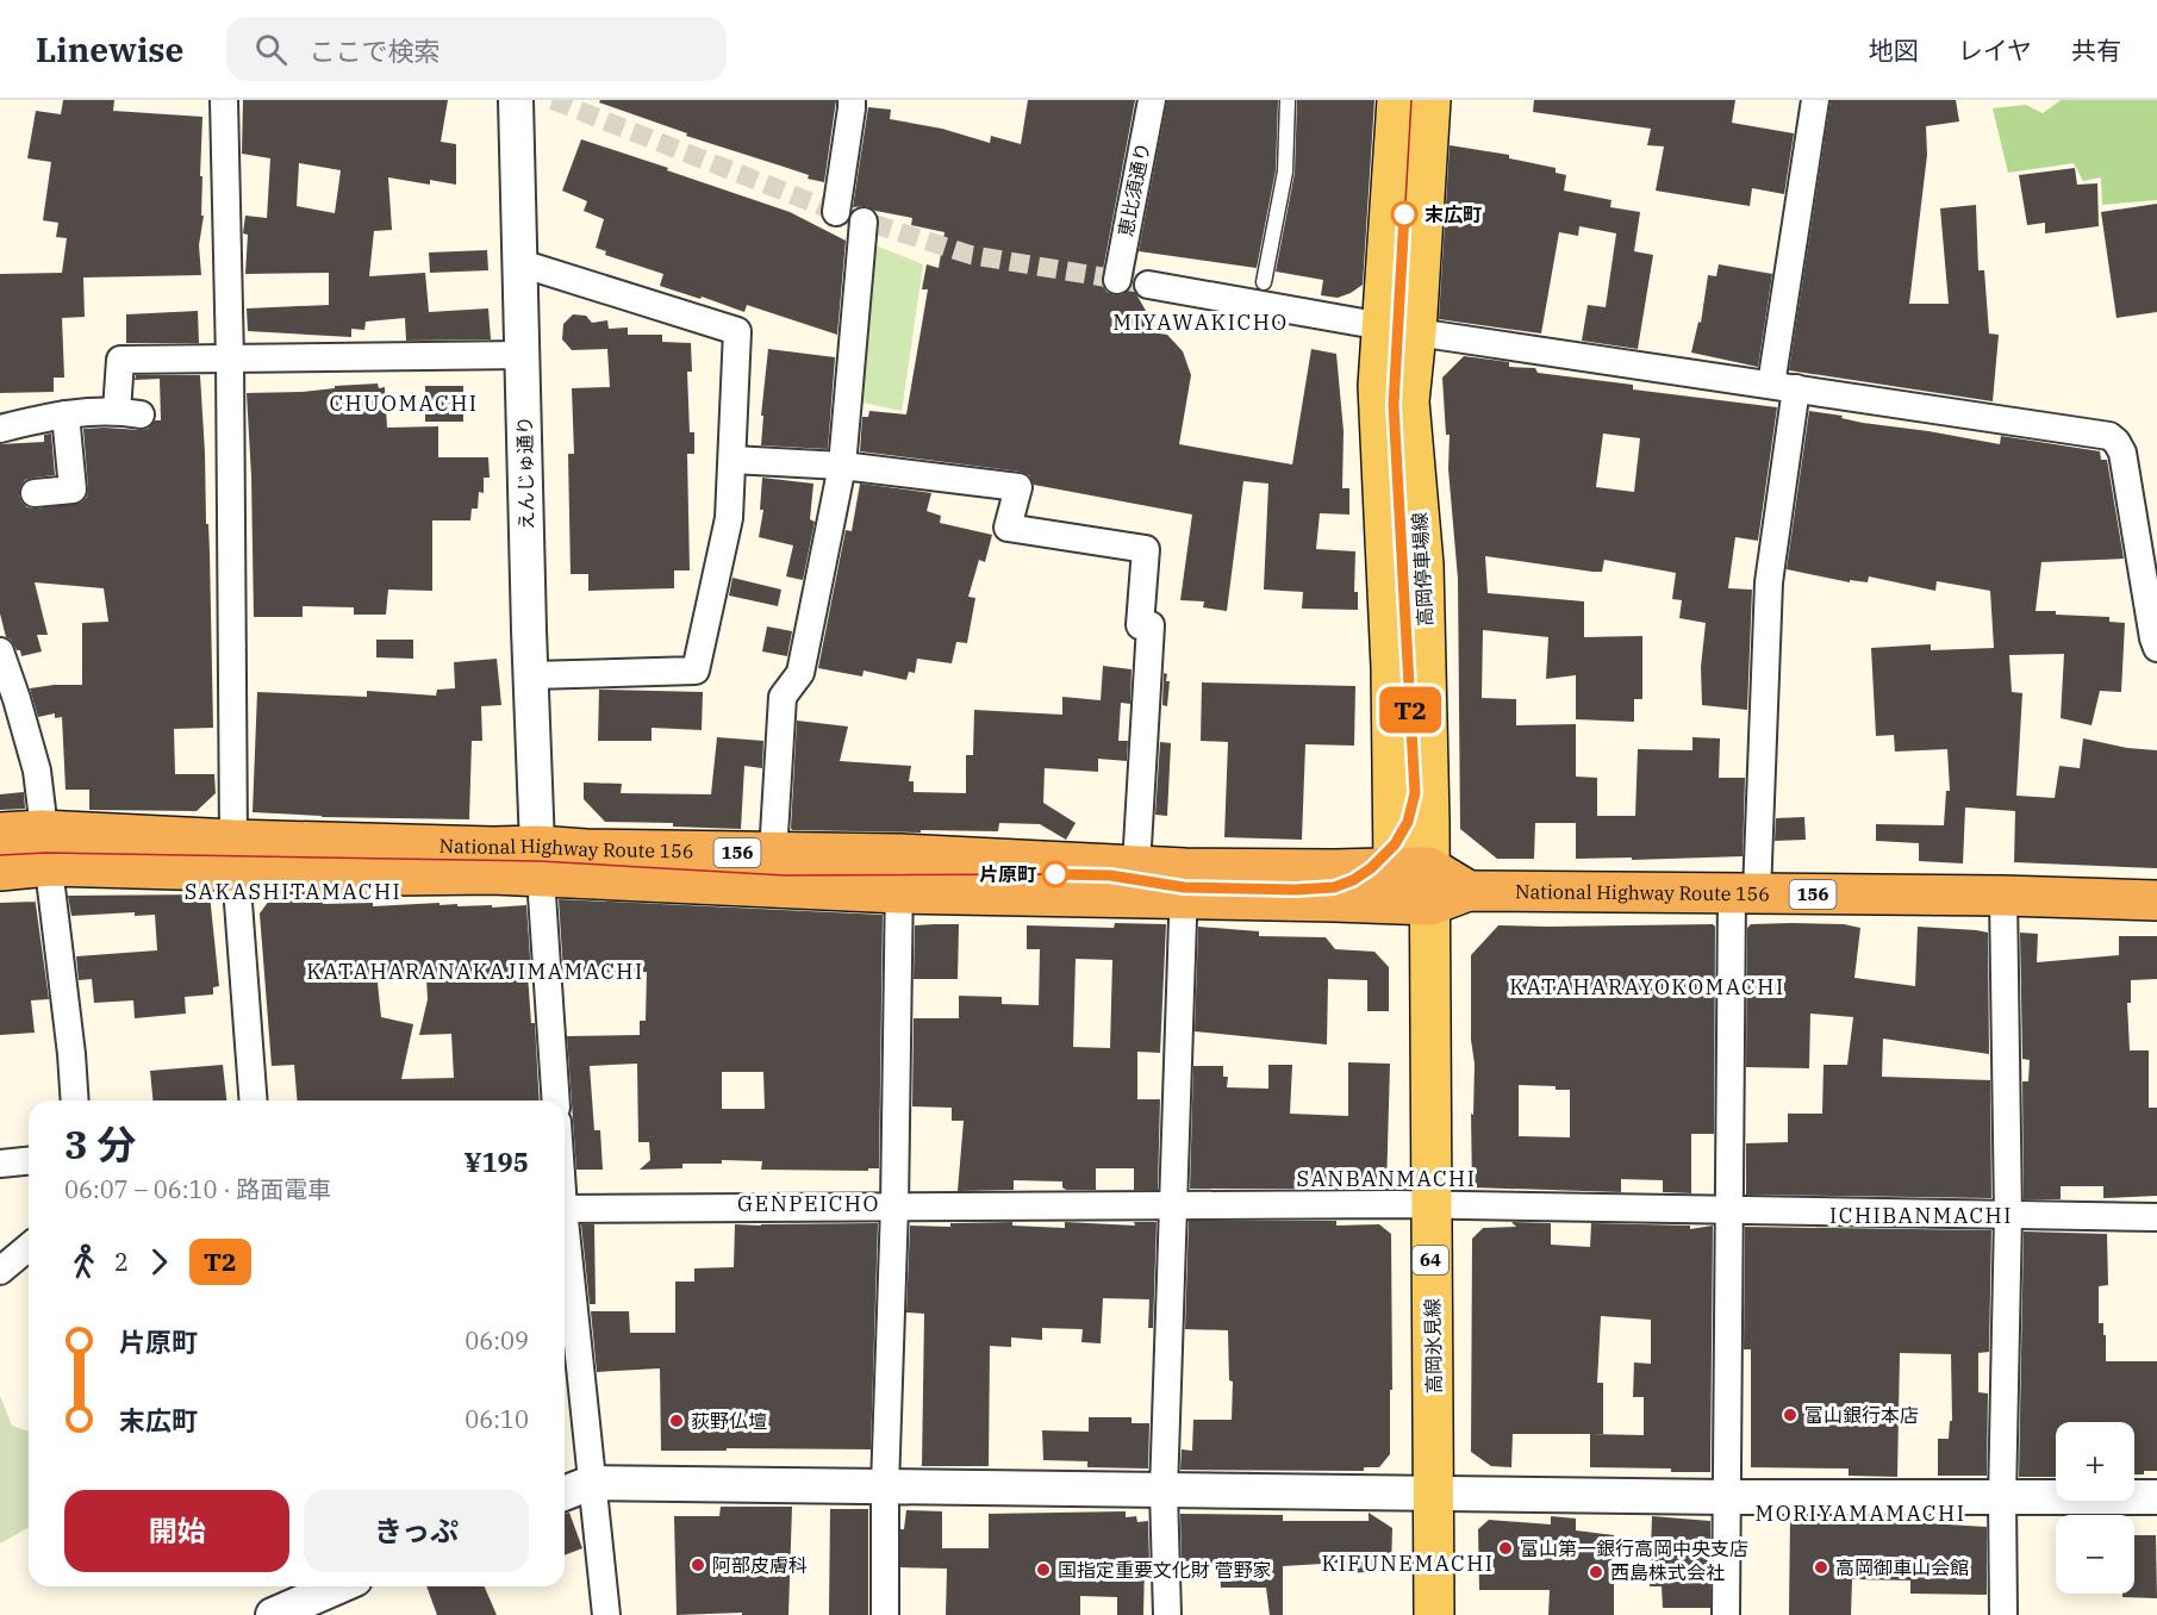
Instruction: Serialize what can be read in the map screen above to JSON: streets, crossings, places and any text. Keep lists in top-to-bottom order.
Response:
{
  "streets": {
    "highway": ["National Highway Route 156", "156"],
    "main road": ["高岡停車場線", "64", "高岡氷見線"],
    "street": ["恵比須通り", "えんじゅ通り"]
  },
  "crossings": [
    ["えんじゅ通り", "National Highway Route 156"],
    ["高岡停車場線", "National Highway Route 156"],
    ["National Highway Route 156", "高岡氷見線"]
  ],
  "districts": [
    "MIYAWAKICHO",
    "CHUOMACHI",
    "SAKASHITAMACHI",
    "KATAHARANAKAJIMAMACHI",
    "KATAHARAYOKOMACHI",
    "SANBANMACHI",
    "GENPEICHO",
    "ICHIBANMACHI",
    "MORIYAMAMACHI",
    "KIFUNEMACHI"
  ],
  "places": [
    "末広町",
    "片原町",
    "富山銀行本店",
    "荻野仏壇",
    "富山第一銀行高岡中央支店",
    "阿部皮膚科",
    "高岡御車山会館",
    "国指定重要文化財 菅野家",
    "西島株式会社"
  ],
  "lines": ["tram line T2"],
  "page": {
    "header": "Linewise",
    "search": "ここで検索",
    "nav": ["地図", "レイヤ", "共有"],
    "on_map": "T2",
    "heading": ["3 分", "06:07 – 06:10 · 路面電車", "¥195"],
    "legs": ["2", "T2"],
    "list": [
      {
        "name": "片原町",
        "value": "06:09"
      },
      {
        "name": "末広町",
        "value": "06:10"
      }
    ],
    "map_buttons": ["+", "−"],
    "buttons": ["開始", "きっぷ"]
  }
}
